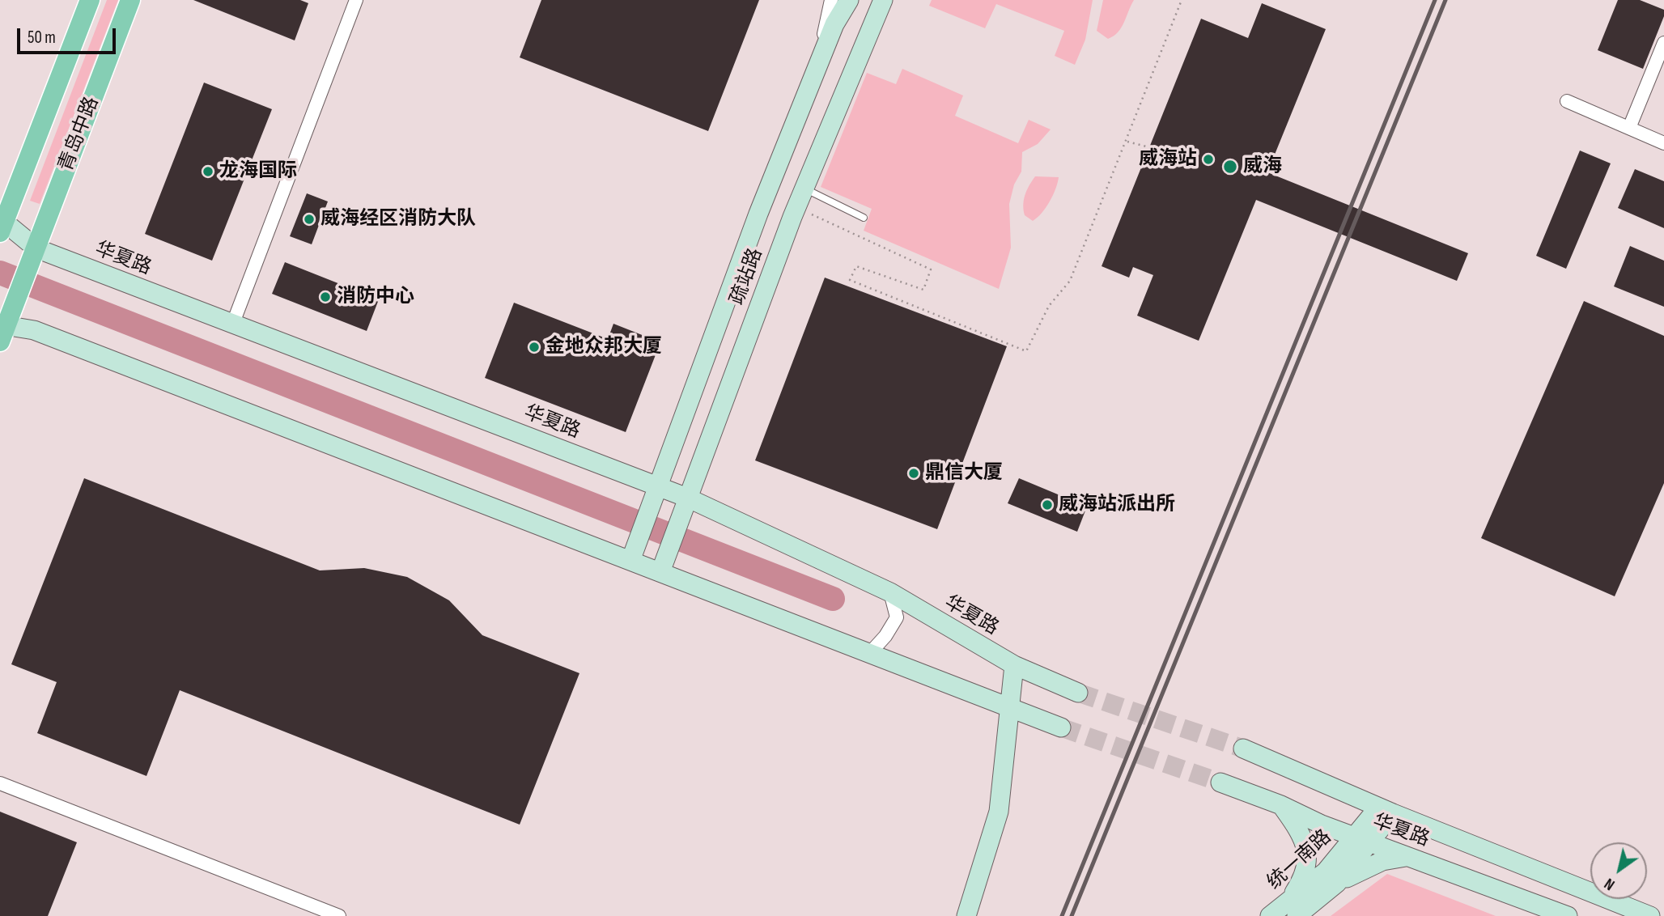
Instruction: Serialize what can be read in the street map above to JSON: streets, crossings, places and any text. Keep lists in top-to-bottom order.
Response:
{
  "streets": {
    "main road": [
      "青岛中路",
      "华夏路",
      "疏站路",
      "统一南路"
    ]
  },
  "crossings": [
    ["青岛中路", "华夏路"],
    ["华夏路", "疏站路"],
    ["华夏路", "统一南路"]
  ],
  "places": [
    "威海站",
    "威海",
    "龙海国际",
    "威海经区消防大队",
    "消防中心",
    "金地众邦大厦",
    "鼎信大厦",
    "威海站派出所"
  ],
  "scale_bar": "50 m",
  "north": "bottom left"
}
